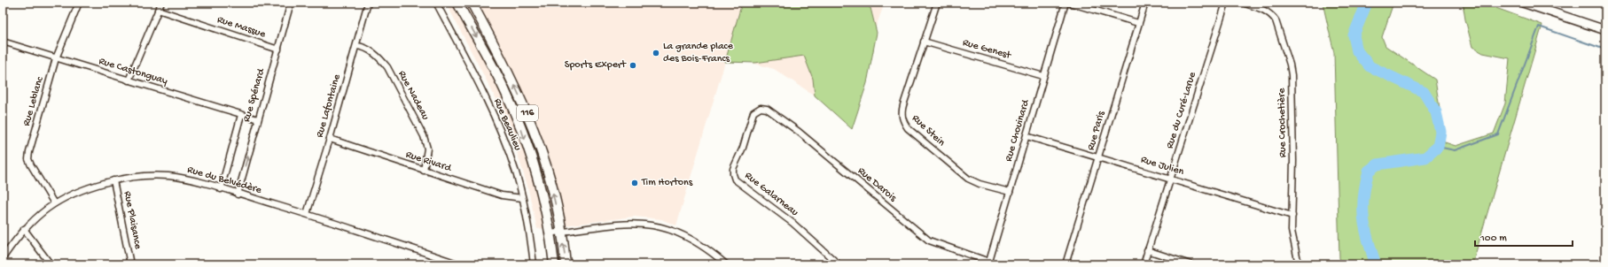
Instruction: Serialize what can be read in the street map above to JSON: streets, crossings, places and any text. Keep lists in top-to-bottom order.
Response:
{
  "streets": {
    "main road": ["116"],
    "street": [
      "Rue Massue",
      "Rue Genest",
      "Rue Castonguay",
      "Rue Spénard",
      "Rue Nadeau",
      "Rue Leblanc",
      "Rue Lafontaine",
      "Rue du Curé-Larue",
      "Rue Crochetière",
      "Rue Beaulieu",
      "Rue Stein",
      "Rue Chouinard",
      "Rue Paris",
      "Rue Rivard",
      "Rue Julien",
      "Rue du Belvédère",
      "Rue Darois",
      "Rue Galarneau",
      "Rue Plaisance"
    ]
  },
  "crossings": [
    ["Rue Massue", "Rue Spénard"],
    ["Rue Genest", "Rue Stein"],
    ["Rue Genest", "Rue Chouinard"],
    ["Rue Castonguay", "Rue Spénard"],
    ["Rue Castonguay", "Rue Leblanc"],
    ["Rue Spénard", "Rue du Belvédère"],
    ["Rue Nadeau", "Rue Lafontaine"],
    ["Rue Nadeau", "Rue Rivard"],
    ["Rue Leblanc", "Rue du Belvédère"],
    ["Rue Lafontaine", "Rue Rivard"],
    ["Rue Lafontaine", "Rue du Belvédère"],
    ["Rue du Curé-Larue", "Rue Julien"],
    ["Rue Crochetière", "Rue Julien"],
    ["Rue Beaulieu", "Rue Rivard"],
    ["Rue Stein", "Rue Chouinard"],
    ["Rue Chouinard", "Rue Julien"],
    ["Rue Chouinard", "Rue Darois"],
    ["Rue Paris", "Rue Julien"],
    ["Rue du Belvédère", "Rue Plaisance"],
    ["Rue Darois", "Rue Galarneau"]
  ],
  "places": ["La grande place des Bois-Francs", "Sports Expert", "Tim Hortons"],
  "scale_bar": "100 m"
}
